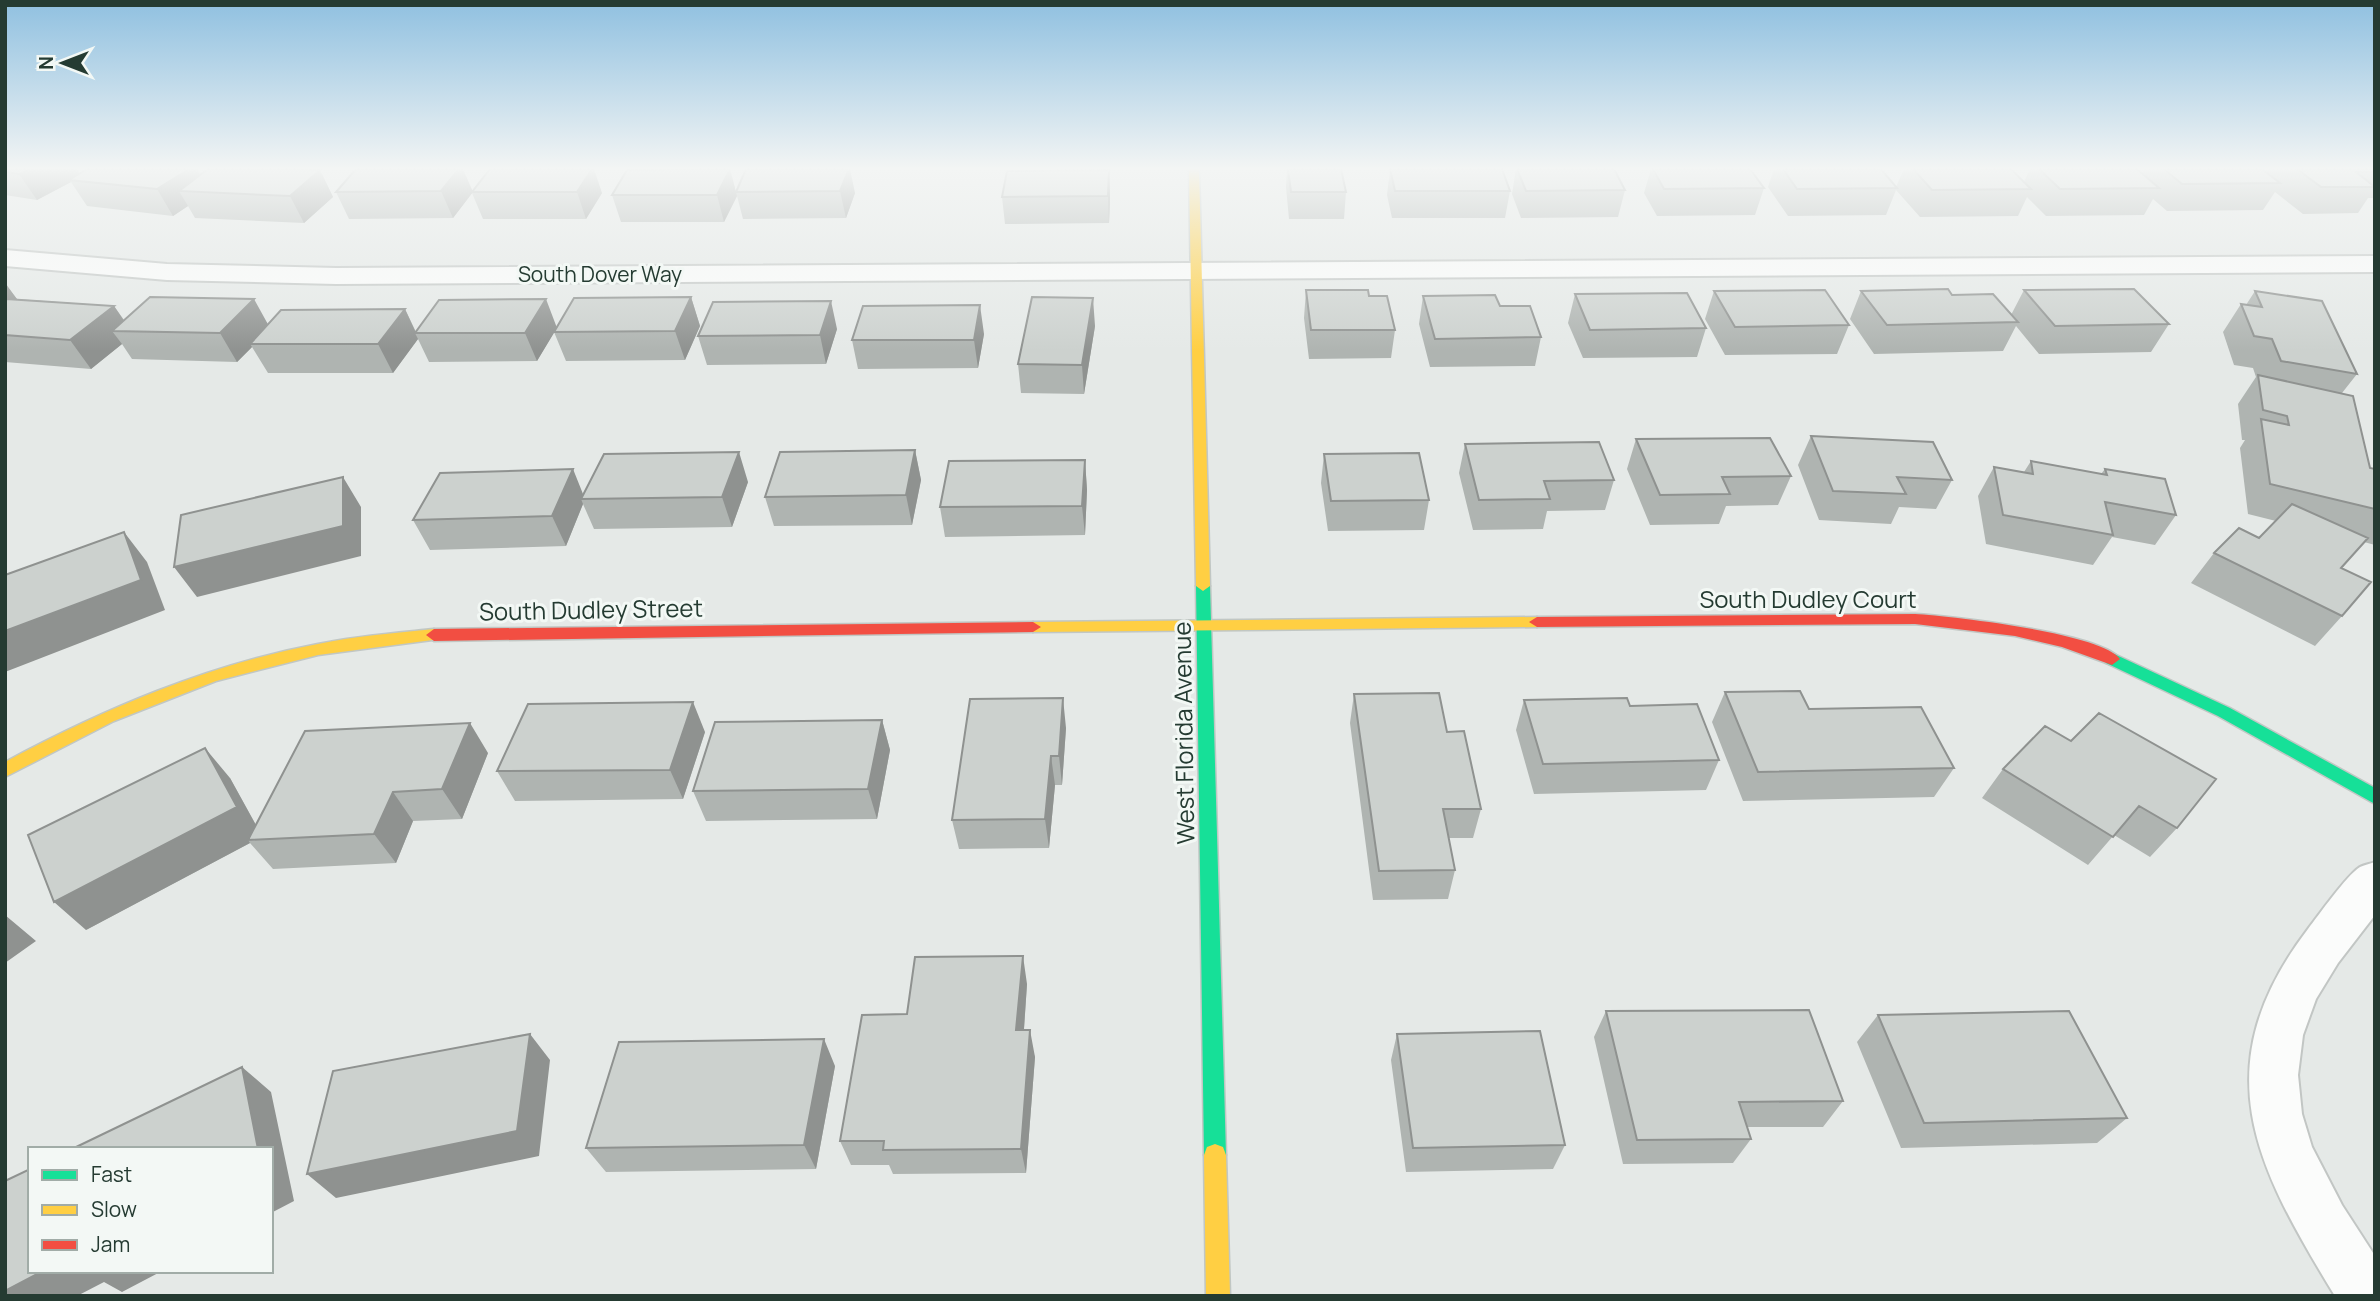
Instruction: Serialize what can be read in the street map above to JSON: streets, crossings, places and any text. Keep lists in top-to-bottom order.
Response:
{
  "streets": {
    "street": [
      "South Dover Way",
      "South Dudley Court",
      "South Dudley Street",
      "West Florida Avenue"
    ]
  },
  "crossings": [
    ["South Dover Way", "West Florida Avenue"],
    ["South Dudley Court", "South Dudley Street"],
    ["South Dudley Court", "West Florida Avenue"],
    ["South Dudley Street", "West Florida Avenue"]
  ],
  "legend": ["Fast", "Slow", "Jam"],
  "north": "left"
}
